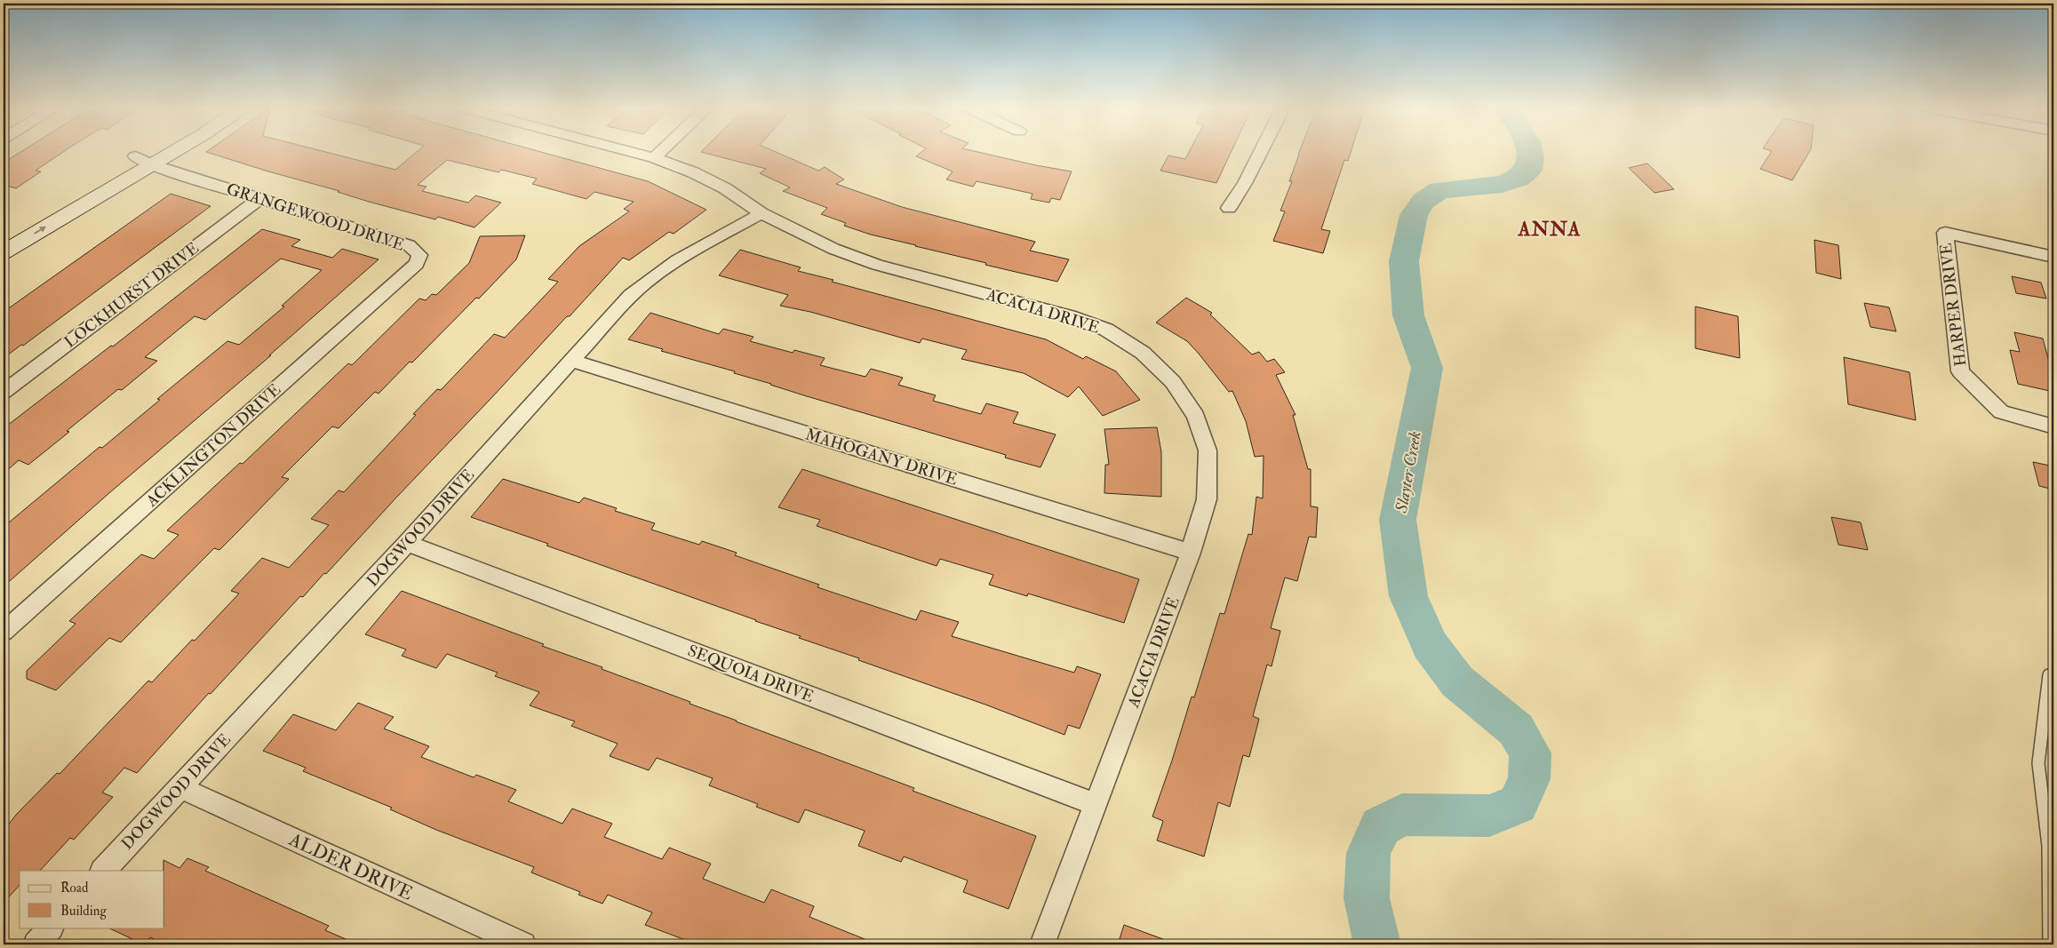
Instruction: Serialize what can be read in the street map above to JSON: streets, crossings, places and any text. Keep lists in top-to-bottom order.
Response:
{
  "streets": {
    "street": [
      "GRANGEWOOD DRIVE",
      "LOCKHURST DRIVE",
      "HARPER DRIVE",
      "ACACIA DRIVE",
      "ACKLINGTON DRIVE",
      "MAHOGANY DRIVE",
      "DOGWOOD DRIVE",
      "SEQUOIA DRIVE",
      "ALDER DRIVE"
    ]
  },
  "crossings": [
    ["GRANGEWOOD DRIVE", "LOCKHURST DRIVE"],
    ["GRANGEWOOD DRIVE", "ACKLINGTON DRIVE"],
    ["ACACIA DRIVE", "MAHOGANY DRIVE"],
    ["ACACIA DRIVE", "DOGWOOD DRIVE"],
    ["ACACIA DRIVE", "SEQUOIA DRIVE"],
    ["MAHOGANY DRIVE", "DOGWOOD DRIVE"],
    ["DOGWOOD DRIVE", "SEQUOIA DRIVE"],
    ["DOGWOOD DRIVE", "ALDER DRIVE"]
  ],
  "districts": ["ANNA"],
  "water": ["Slayter Creek"],
  "legend": ["Road", "Building"]
}
